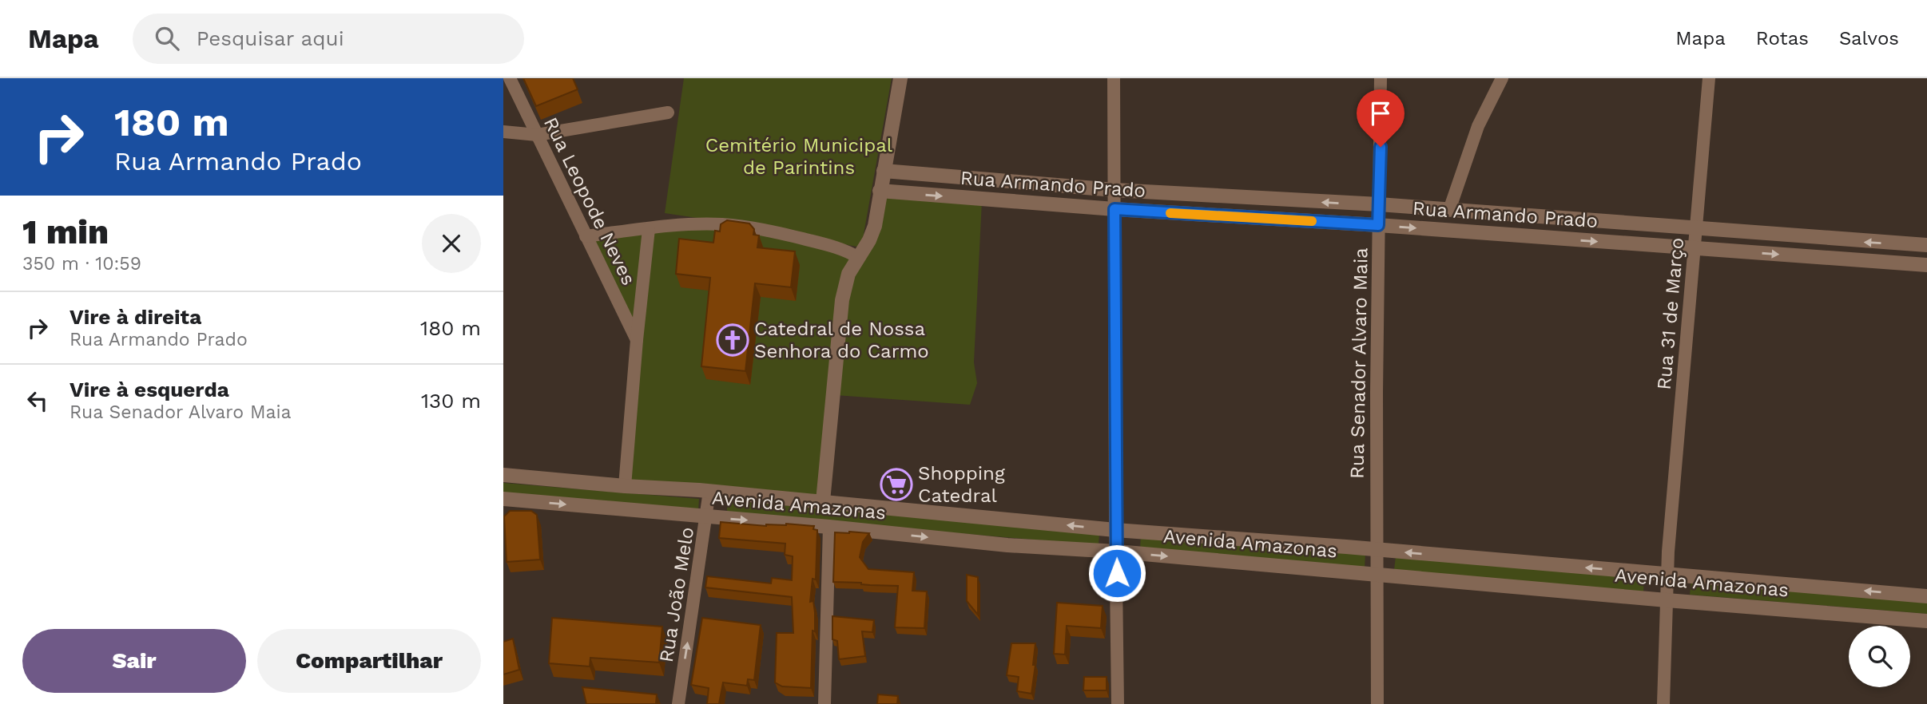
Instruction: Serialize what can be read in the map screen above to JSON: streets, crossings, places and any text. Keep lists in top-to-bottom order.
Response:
{
  "streets": {
    "street": [
      "Rua Armando Prado",
      "Rua Leopode Neves",
      "Rua 31 de Março",
      "Rua Senador Alvaro Maia",
      "Avenida Amazonas",
      "Rua João Melo"
    ]
  },
  "crossings": [
    ["Rua Armando Prado", "Rua 31 de Março"],
    ["Rua Armando Prado", "Rua Senador Alvaro Maia"],
    ["Rua 31 de Março", "Avenida Amazonas"],
    ["Rua Senador Alvaro Maia", "Avenida Amazonas"],
    ["Avenida Amazonas", "Rua João Melo"]
  ],
  "one_way": ["Rua João Melo"],
  "parks": ["Cemitério Municipal de Parintins"],
  "places": {
    "church": ["Catedral de Nossa Senhora do Carmo"],
    "supermarket": ["Shopping Catedral"]
  },
  "page": {
    "header": "Mapa",
    "search": "Pesquisar aqui",
    "nav": ["Mapa", "Rotas", "Salvos"],
    "turn": ["180 m", "Rua Armando Prado"],
    "heading": ["1 min", "350 m · 10:59"],
    "list": [
      {
        "name": "Vire à direita",
        "note": "Rua Armando Prado",
        "value": "180 m"
      },
      {
        "name": "Vire à esquerda",
        "note": "Rua Senador Alvaro Maia",
        "value": "130 m"
      }
    ],
    "buttons": ["Sair", "Compartilhar"]
  }
}
